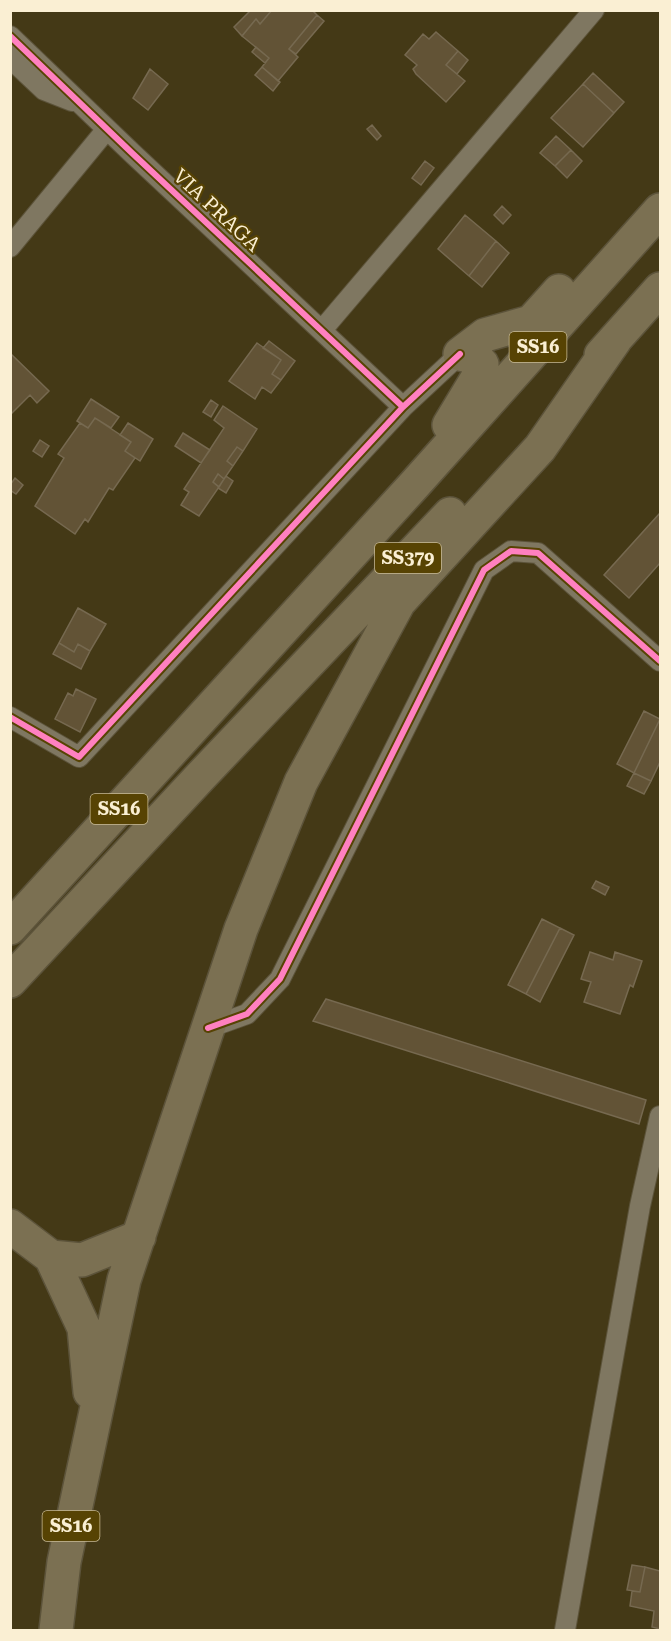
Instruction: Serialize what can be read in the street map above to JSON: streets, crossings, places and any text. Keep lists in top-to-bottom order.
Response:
{
  "streets": {
    "highway": ["SS16", "SS379"],
    "street": ["VIA PRAGA"]
  },
  "crossings": [
    ["SS16", "SS379"]
  ]
}
